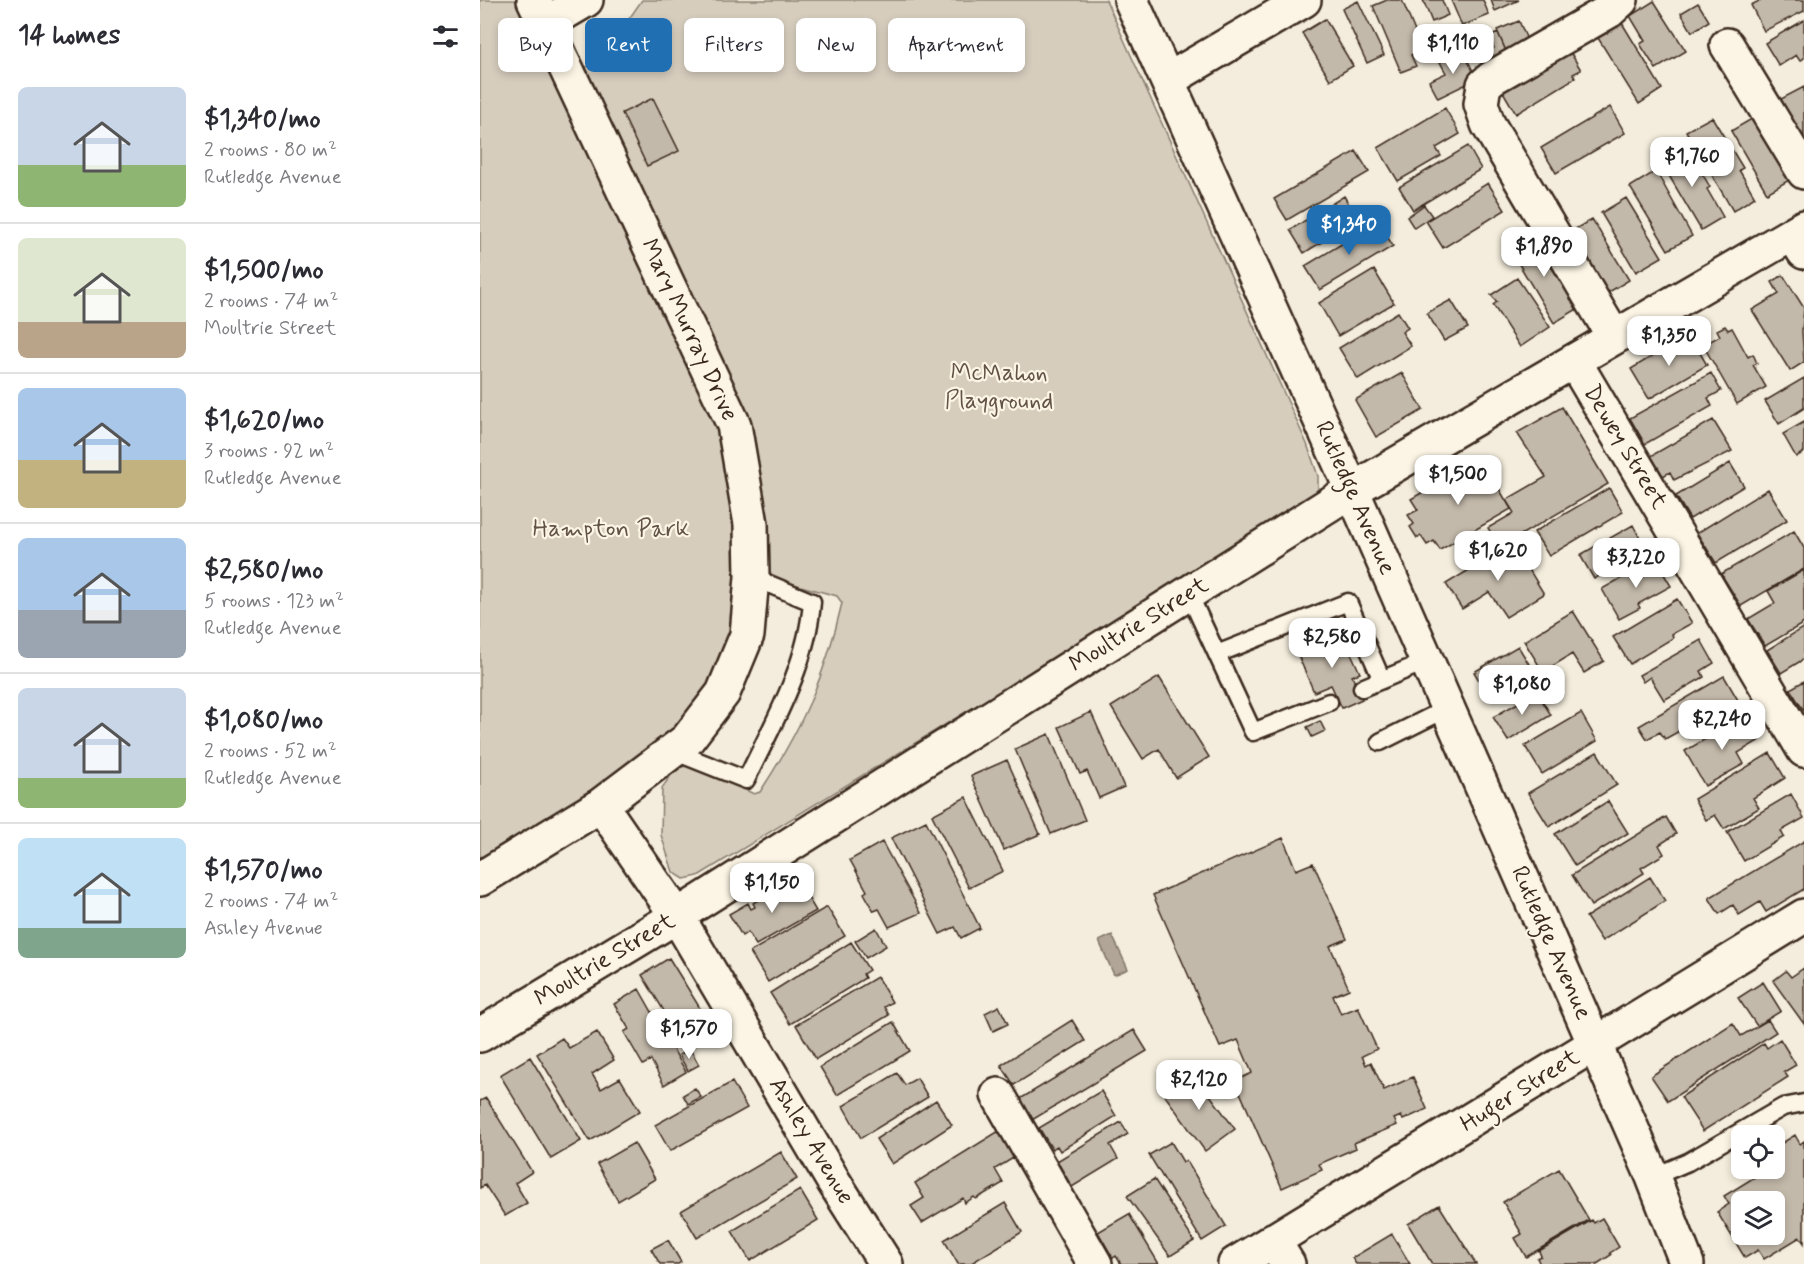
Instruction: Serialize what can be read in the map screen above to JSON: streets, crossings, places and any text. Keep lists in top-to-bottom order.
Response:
{
  "streets": {
    "street": [
      "Mary Murray Drive",
      "Dewey Street",
      "Rutledge Avenue",
      "Moultrie Street",
      "Huger Street",
      "Ashley Avenue"
    ]
  },
  "crossings": [
    ["Mary Murray Drive", "Ashley Avenue"],
    ["Dewey Street", "Moultrie Street"],
    ["Rutledge Avenue", "Moultrie Street"],
    ["Rutledge Avenue", "Huger Street"],
    ["Moultrie Street", "Ashley Avenue"]
  ],
  "parks": ["McMahon Playground", "Hampton Park"],
  "page": {
    "heading": "14 homes",
    "chip": [
      "Buy",
      "Rent",
      "Filters",
      "New",
      "Apartment"
    ],
    "price": [
      "$1,110",
      "$1,760",
      "$1,340",
      "$1,890",
      "$1,350",
      "$1,500",
      "$1,620",
      "$3,220",
      "$2,580",
      "$1,080",
      "$2,240",
      "$1,150",
      "$1,570",
      "$2,120"
    ],
    "list": [
      {
        "name": "$1,340/mo",
        "note": "2 rooms · 80 m² · Rutledge Avenue"
      },
      {
        "name": "$1,500/mo",
        "note": "2 rooms · 74 m² · Moultrie Street"
      },
      {
        "name": "$1,620/mo",
        "note": "3 rooms · 92 m² · Rutledge Avenue"
      },
      {
        "name": "$2,580/mo",
        "note": "5 rooms · 123 m² · Rutledge Avenue"
      },
      {
        "name": "$1,080/mo",
        "note": "2 rooms · 52 m² · Rutledge Avenue"
      },
      {
        "name": "$1,570/mo",
        "note": "2 rooms · 74 m² · Ashley Avenue"
      }
    ]
  }
}
